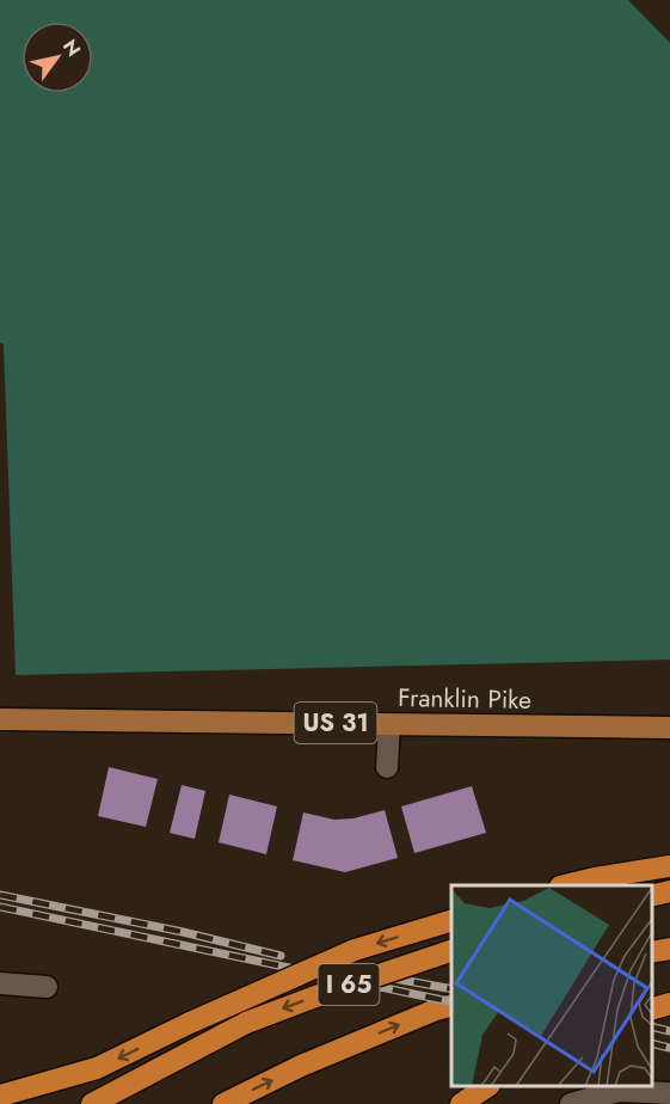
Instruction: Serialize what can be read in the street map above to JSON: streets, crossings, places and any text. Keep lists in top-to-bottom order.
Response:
{
  "streets": {
    "highway": ["I 65"],
    "main road": ["Franklin Pike", "US 31"]
  },
  "north": "top right"
}
